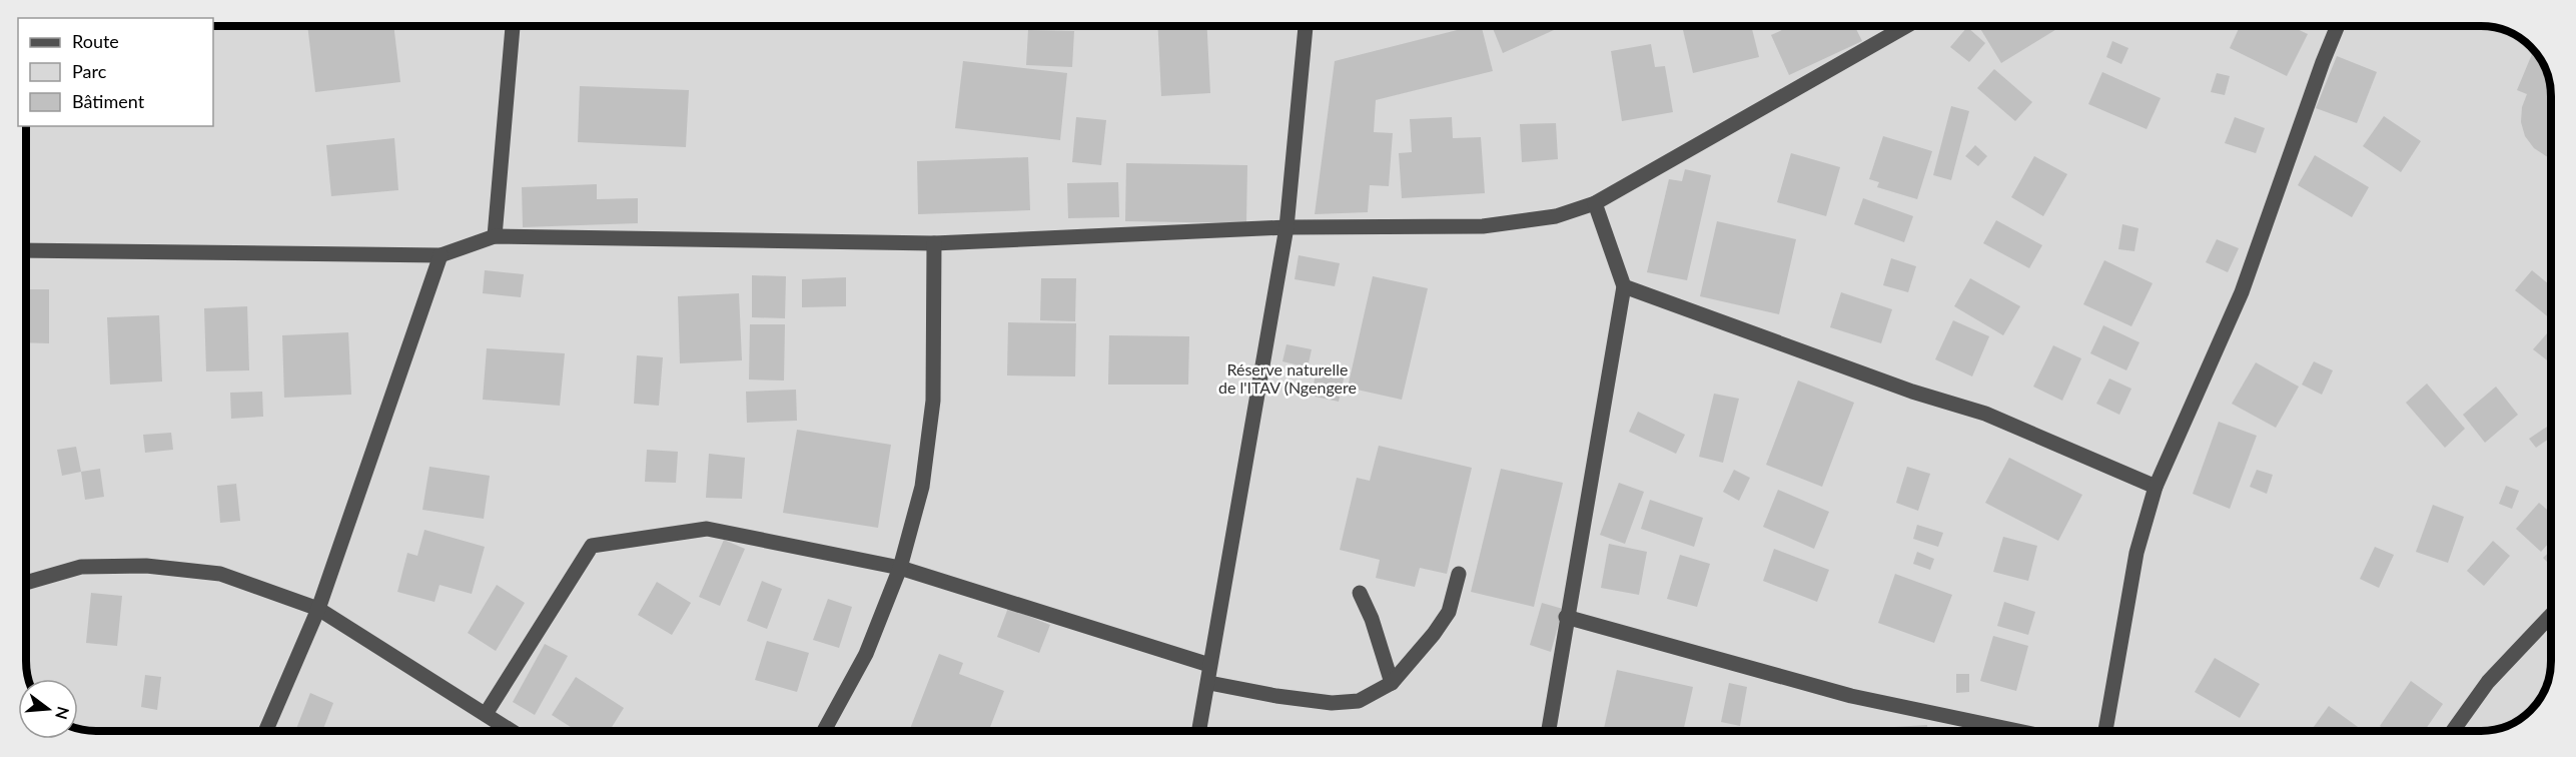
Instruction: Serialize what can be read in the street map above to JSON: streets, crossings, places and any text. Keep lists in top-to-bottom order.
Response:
{
  "parks": ["Réserve naturelle de l'ITAV (Ngengere"],
  "legend": ["Route", "Parc", "Bâtiment"],
  "north": "right"
}
